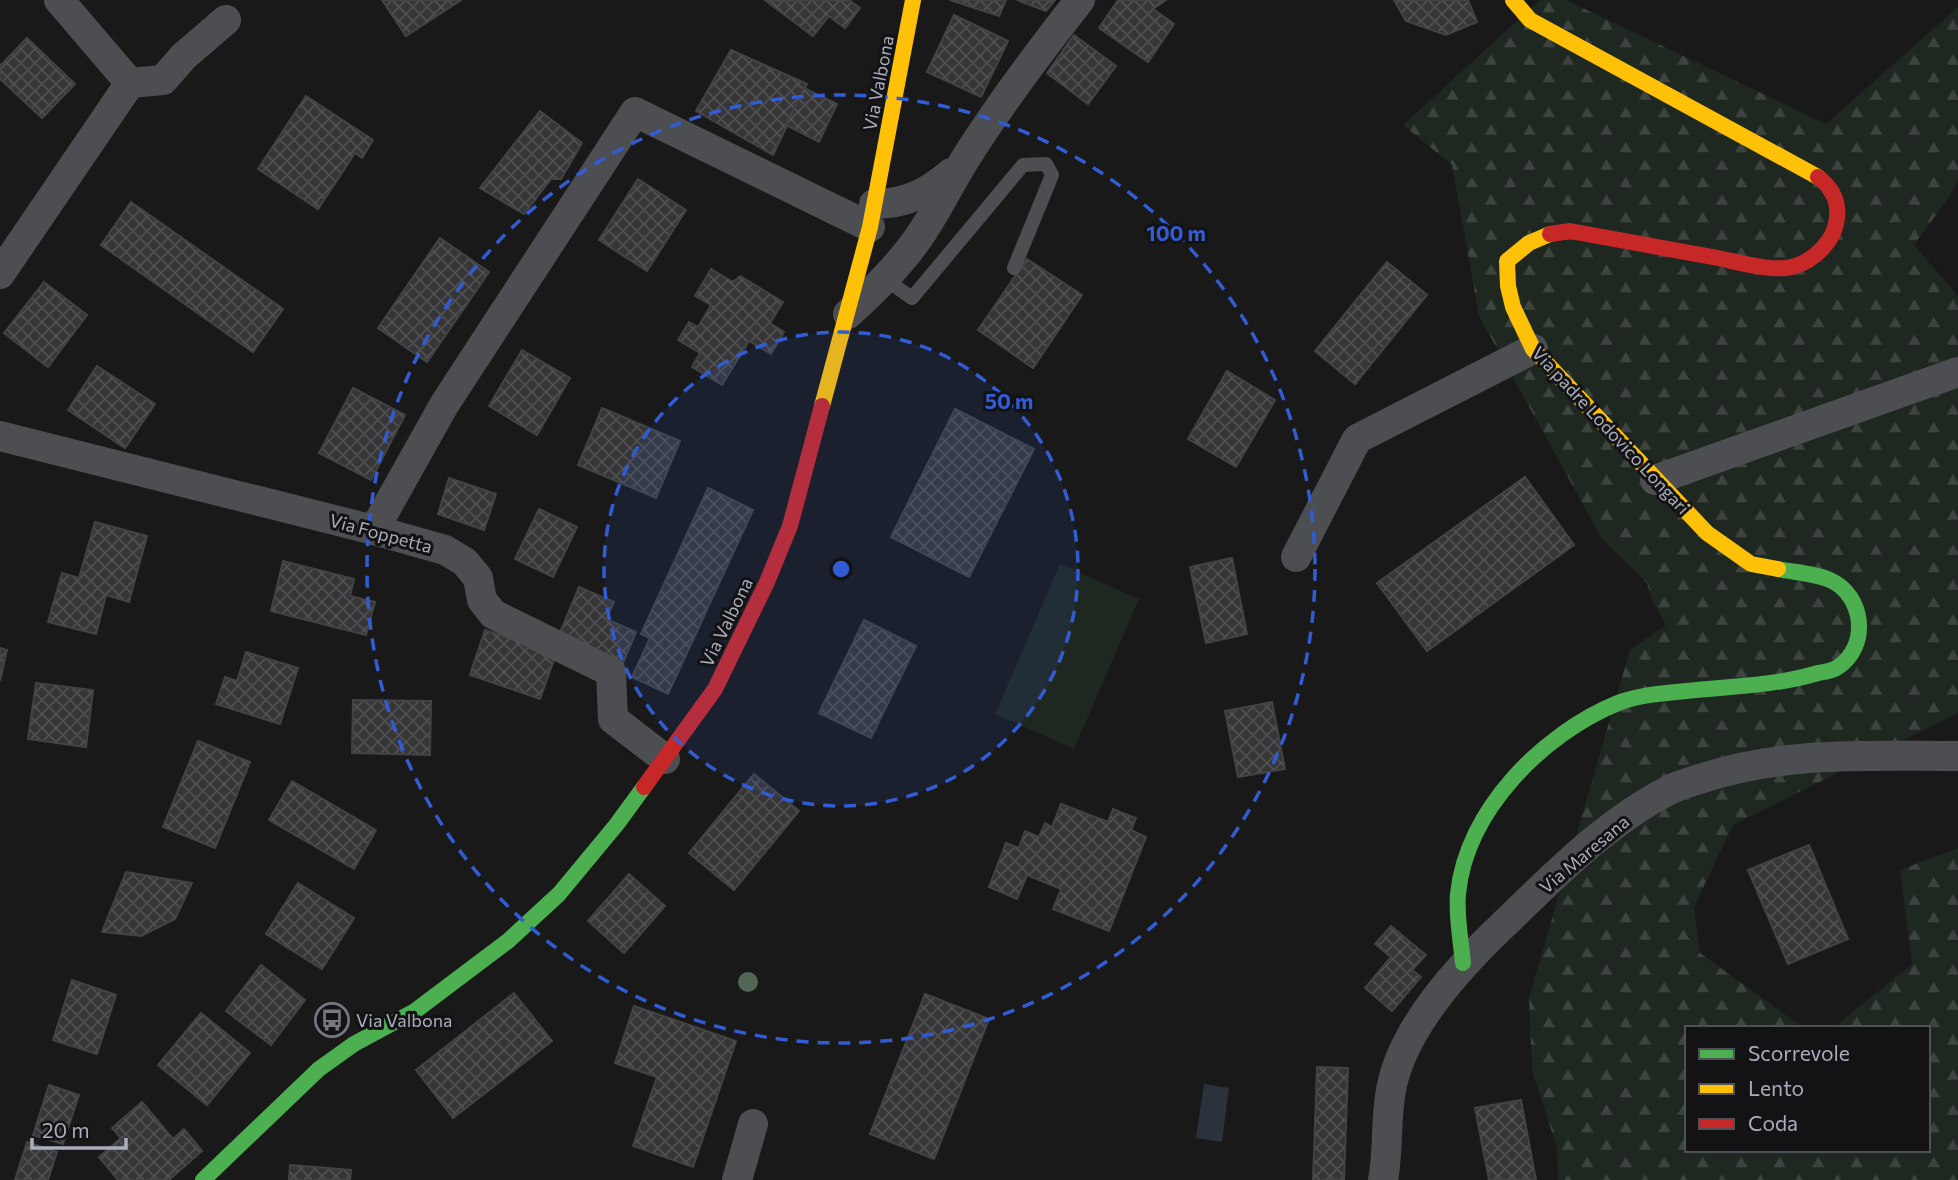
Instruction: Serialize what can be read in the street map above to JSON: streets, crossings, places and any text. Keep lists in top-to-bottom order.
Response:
{
  "streets": {
    "street": [
      "Via Valbona",
      "Via padre Lodovico Longari",
      "Via Foppetta",
      "Via Maresana"
    ]
  },
  "crossings": [
    ["Via Valbona", "Via Foppetta"],
    ["Via padre Lodovico Longari", "Via Maresana"]
  ],
  "places": {
    "bus stop": ["Via Valbona"]
  },
  "legend": ["Scorrevole", "Lento", "Coda"],
  "scale_bar": "20 m",
  "rings": ["100 m", "50 m"]
}
